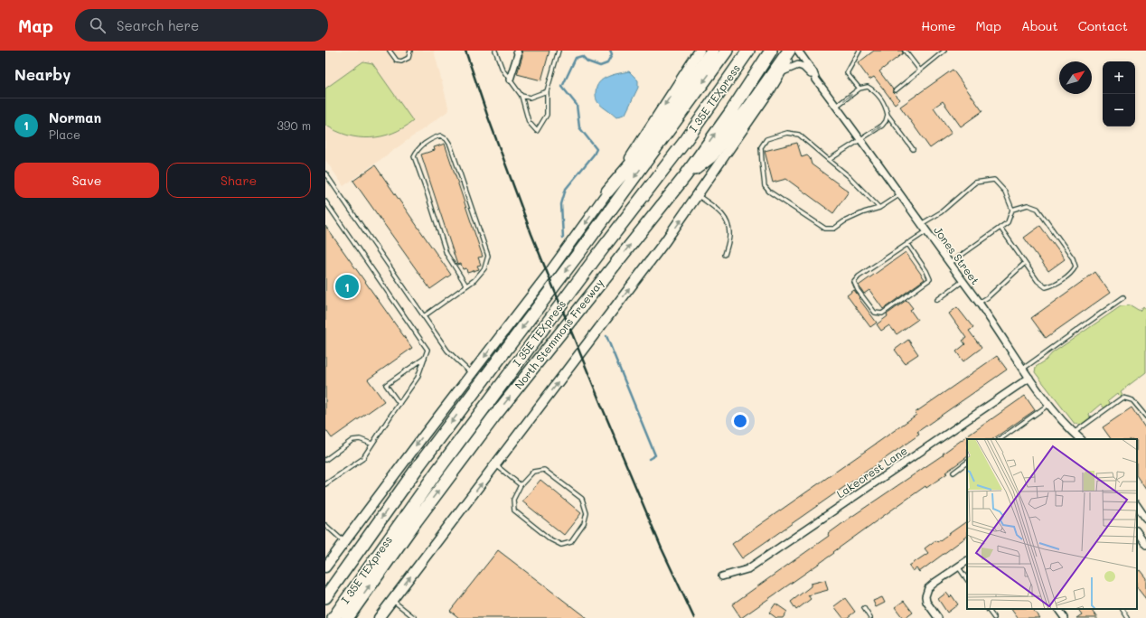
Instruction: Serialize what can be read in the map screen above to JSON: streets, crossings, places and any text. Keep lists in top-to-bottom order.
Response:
{
  "streets": {
    "highway": ["I 35E TEXpress", "North Stemmons Freeway"],
    "street": ["Jones Street", "Lakecrest Lane"]
  },
  "crossings": [
    ["Jones Street", "Lakecrest Lane"]
  ],
  "north": "top right",
  "page": {
    "header": "Map",
    "search": "Search here",
    "nav": [
      "Home",
      "Map",
      "About",
      "Contact"
    ],
    "heading": "Nearby",
    "map_buttons": ["+", "−"],
    "list": [
      {
        "mark": "1",
        "name": "Norman",
        "note": "Place",
        "value": "390 m"
      }
    ],
    "buttons": ["Save", "Share"],
    "pins": "1"
  }
}
